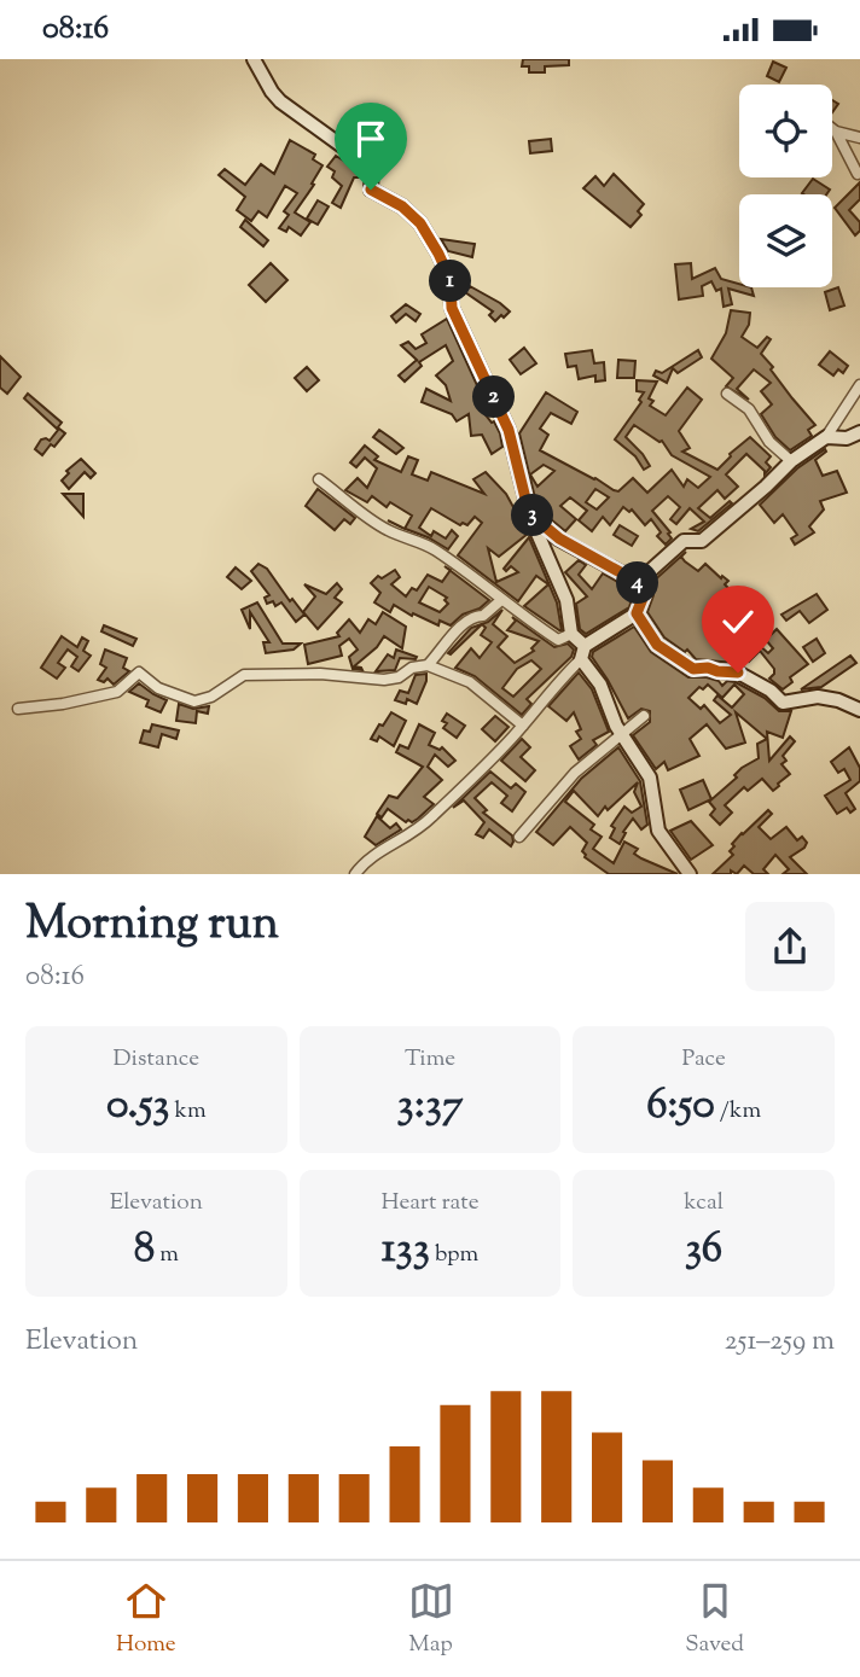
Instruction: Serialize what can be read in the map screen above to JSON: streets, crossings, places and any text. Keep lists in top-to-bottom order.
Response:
{
  "page": {
    "status": "08:16",
    "pins": [
      "1",
      "2",
      "3",
      "4"
    ],
    "heading": ["Morning run", "08:16"],
    "stats": [
      ["Distance", "0.53 km"],
      ["Time", "3:37"],
      ["Pace", "6:50 /km"],
      ["Elevation", "8 m"],
      ["Heart rate", "133 bpm"],
      ["kcal", "36"]
    ],
    "chart": ["Elevation", "251–259 m"],
    "tabs": ["Home", "Map", "Saved"]
  }
}
